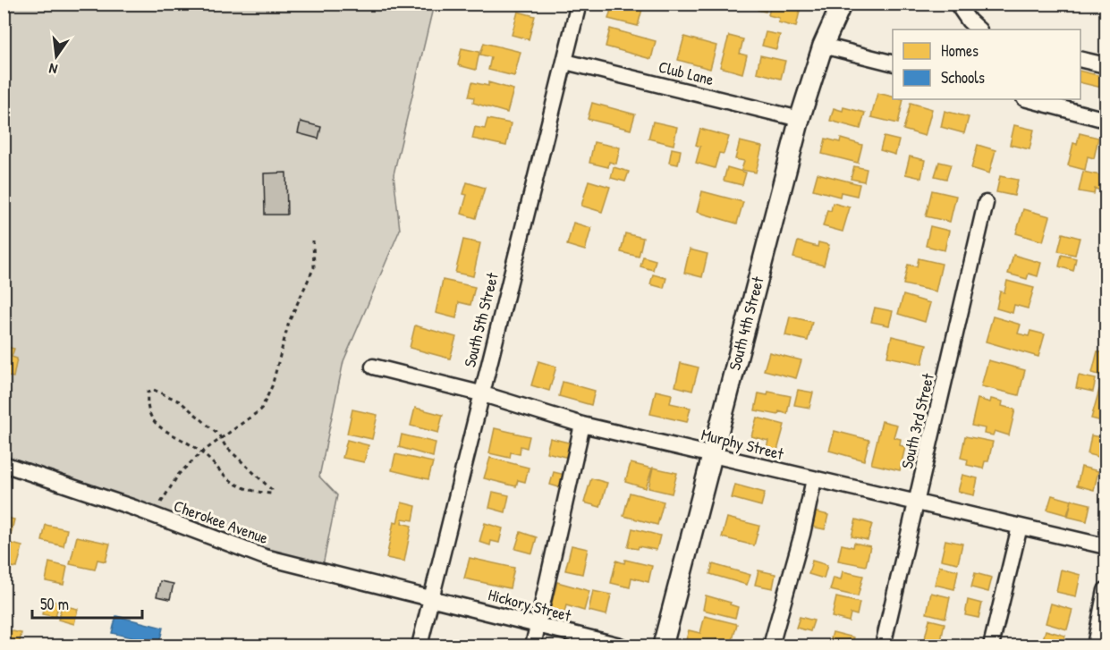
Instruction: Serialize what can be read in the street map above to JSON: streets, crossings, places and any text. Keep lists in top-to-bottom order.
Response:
{
  "streets": {
    "main road": ["South 4th Street"],
    "street": [
      "Club Lane",
      "South 5th Street",
      "South 3rd Street",
      "Murphy Street",
      "Cherokee Avenue",
      "Hickory Street"
    ]
  },
  "crossings": [
    ["Club Lane", "South 5th Street"],
    ["Club Lane", "South 4th Street"],
    ["South 5th Street", "Murphy Street"],
    ["South 5th Street", "Cherokee Avenue"],
    ["South 5th Street", "Hickory Street"],
    ["South 4th Street", "Murphy Street"],
    ["South 3rd Street", "Murphy Street"],
    ["Cherokee Avenue", "Hickory Street"]
  ],
  "legend": ["Homes", "Schools"],
  "scale_bar": "50 m",
  "north": "bottom"
}
